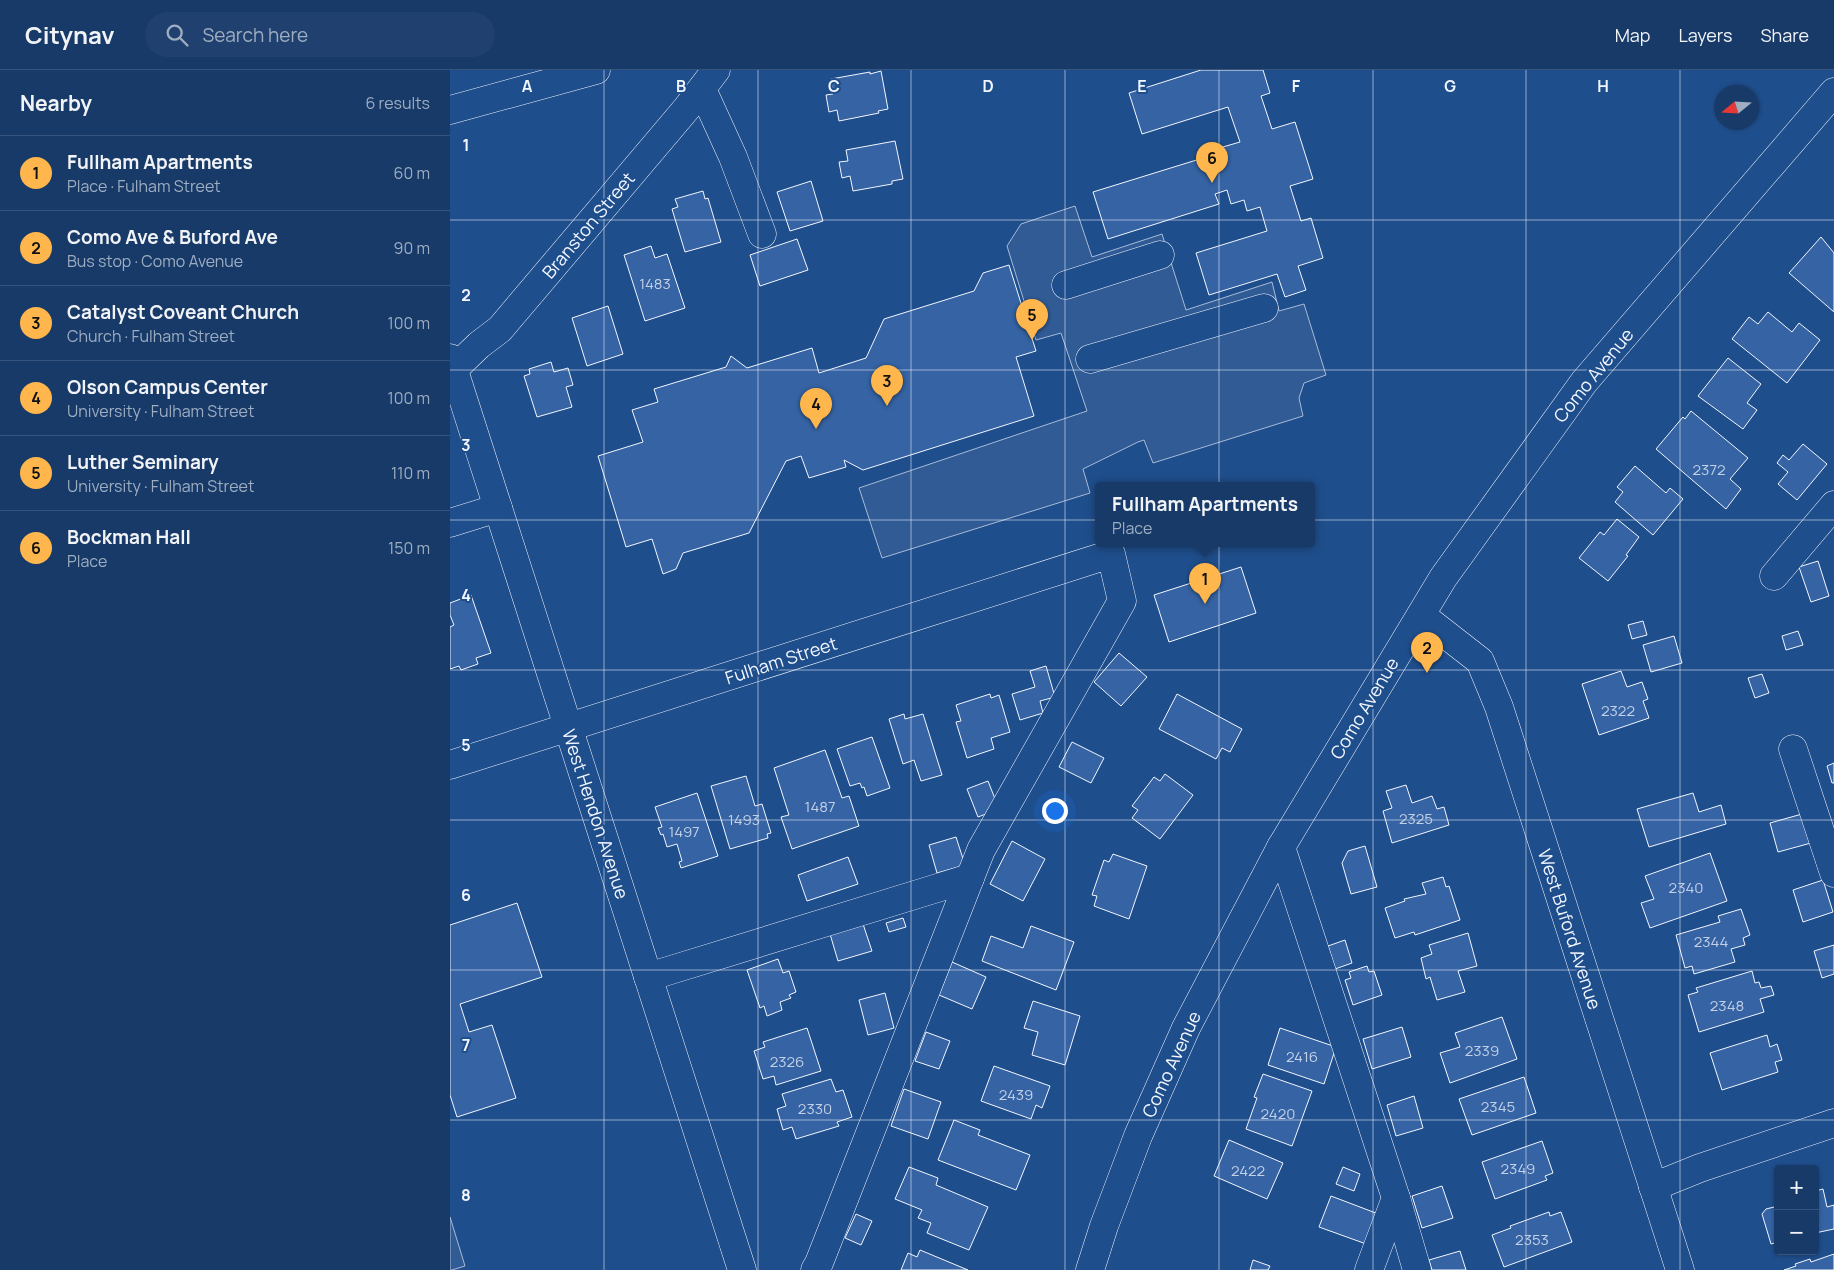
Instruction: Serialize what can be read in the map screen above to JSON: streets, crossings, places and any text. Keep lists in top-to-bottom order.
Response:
{
  "streets": {
    "street": [
      "Branston Street",
      "Como Avenue",
      "Fulham Street",
      "West Hendon Avenue",
      "West Buford Avenue"
    ]
  },
  "crossings": [
    ["Branston Street", "West Hendon Avenue"],
    ["Como Avenue", "West Buford Avenue"],
    ["Fulham Street", "West Hendon Avenue"]
  ],
  "house_numbers": [
    "1483",
    "2372",
    "2322",
    "1487",
    "2325",
    "1493",
    "1497",
    "2340",
    "2344",
    "2348",
    "2339",
    "2416",
    "2326",
    "2439",
    "2345",
    "2330",
    "2420",
    "2349",
    "2422",
    "2353"
  ],
  "north": "left",
  "page": {
    "header": "Citynav",
    "search": "Search here",
    "nav": ["Map", "Layers", "Share"],
    "heading": ["Nearby", "6 results"],
    "list": [
      {
        "mark": "1",
        "name": "Fullham Apartments",
        "note": "Place · Fulham Street",
        "value": "60 m"
      },
      {
        "mark": "2",
        "name": "Como Ave & Buford Ave",
        "note": "Bus stop · Como Avenue",
        "value": "90 m"
      },
      {
        "mark": "3",
        "name": "Catalyst Coveant Church",
        "note": "Church · Fulham Street",
        "value": "100 m"
      },
      {
        "mark": "4",
        "name": "Olson Campus Center",
        "note": "University · Fulham Street",
        "value": "100 m"
      },
      {
        "mark": "5",
        "name": "Luther Seminary",
        "note": "University · Fulham Street",
        "value": "110 m"
      },
      {
        "mark": "6",
        "name": "Bockman Hall",
        "note": "Place",
        "value": "150 m"
      }
    ],
    "pins": [
      "6",
      "5",
      "3",
      "4",
      "1",
      "2"
    ],
    "popup": ["Fullham Apartments", "Place"],
    "map_buttons": ["+", "−"]
  },
  "grid": {
    "columns": [
      "A",
      "B",
      "C",
      "D",
      "E",
      "F",
      "G",
      "H"
    ],
    "rows": [
      "1",
      "2",
      "3",
      "4",
      "5",
      "6",
      "7",
      "8"
    ]
  }
}
